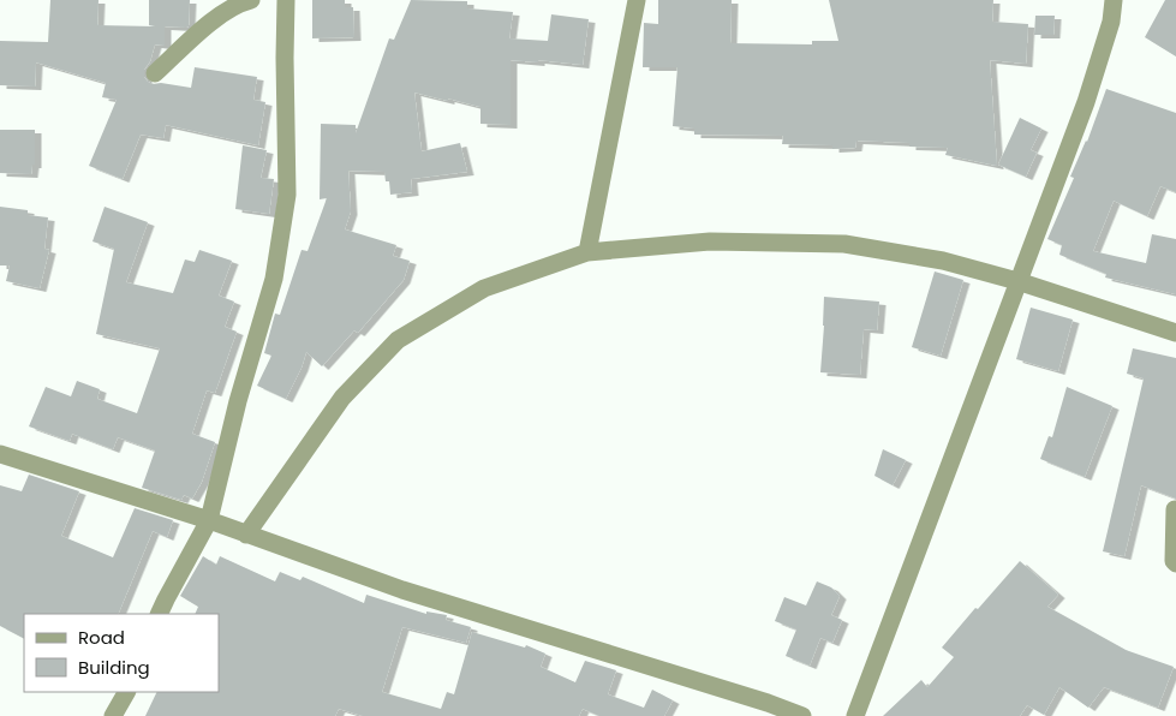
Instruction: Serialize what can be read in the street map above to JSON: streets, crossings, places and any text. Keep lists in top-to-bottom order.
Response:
{
  "legend": ["Road", "Building"]
}
